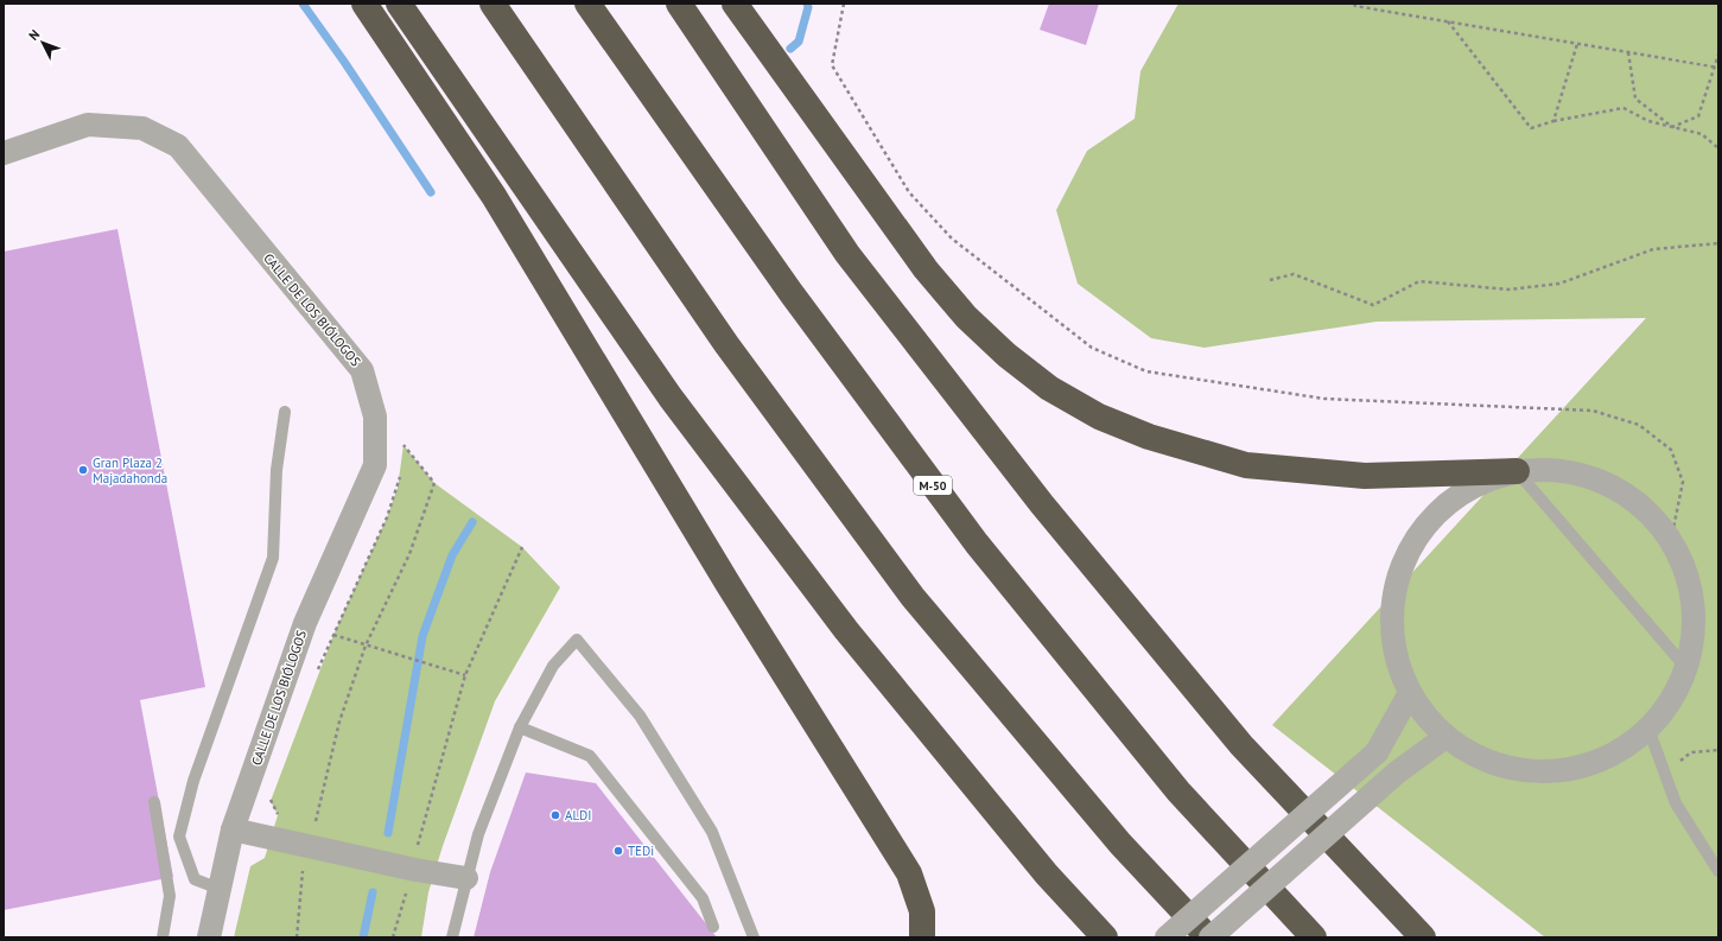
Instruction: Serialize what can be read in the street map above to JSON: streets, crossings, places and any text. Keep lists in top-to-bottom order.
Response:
{
  "streets": {
    "highway": ["M-50"],
    "street": ["CALLE DE LOS BIÓLOGOS"]
  },
  "places": ["Gran Plaza 2 Majadahonda", "ALDI", "TEDi"],
  "north": "top left"
}
